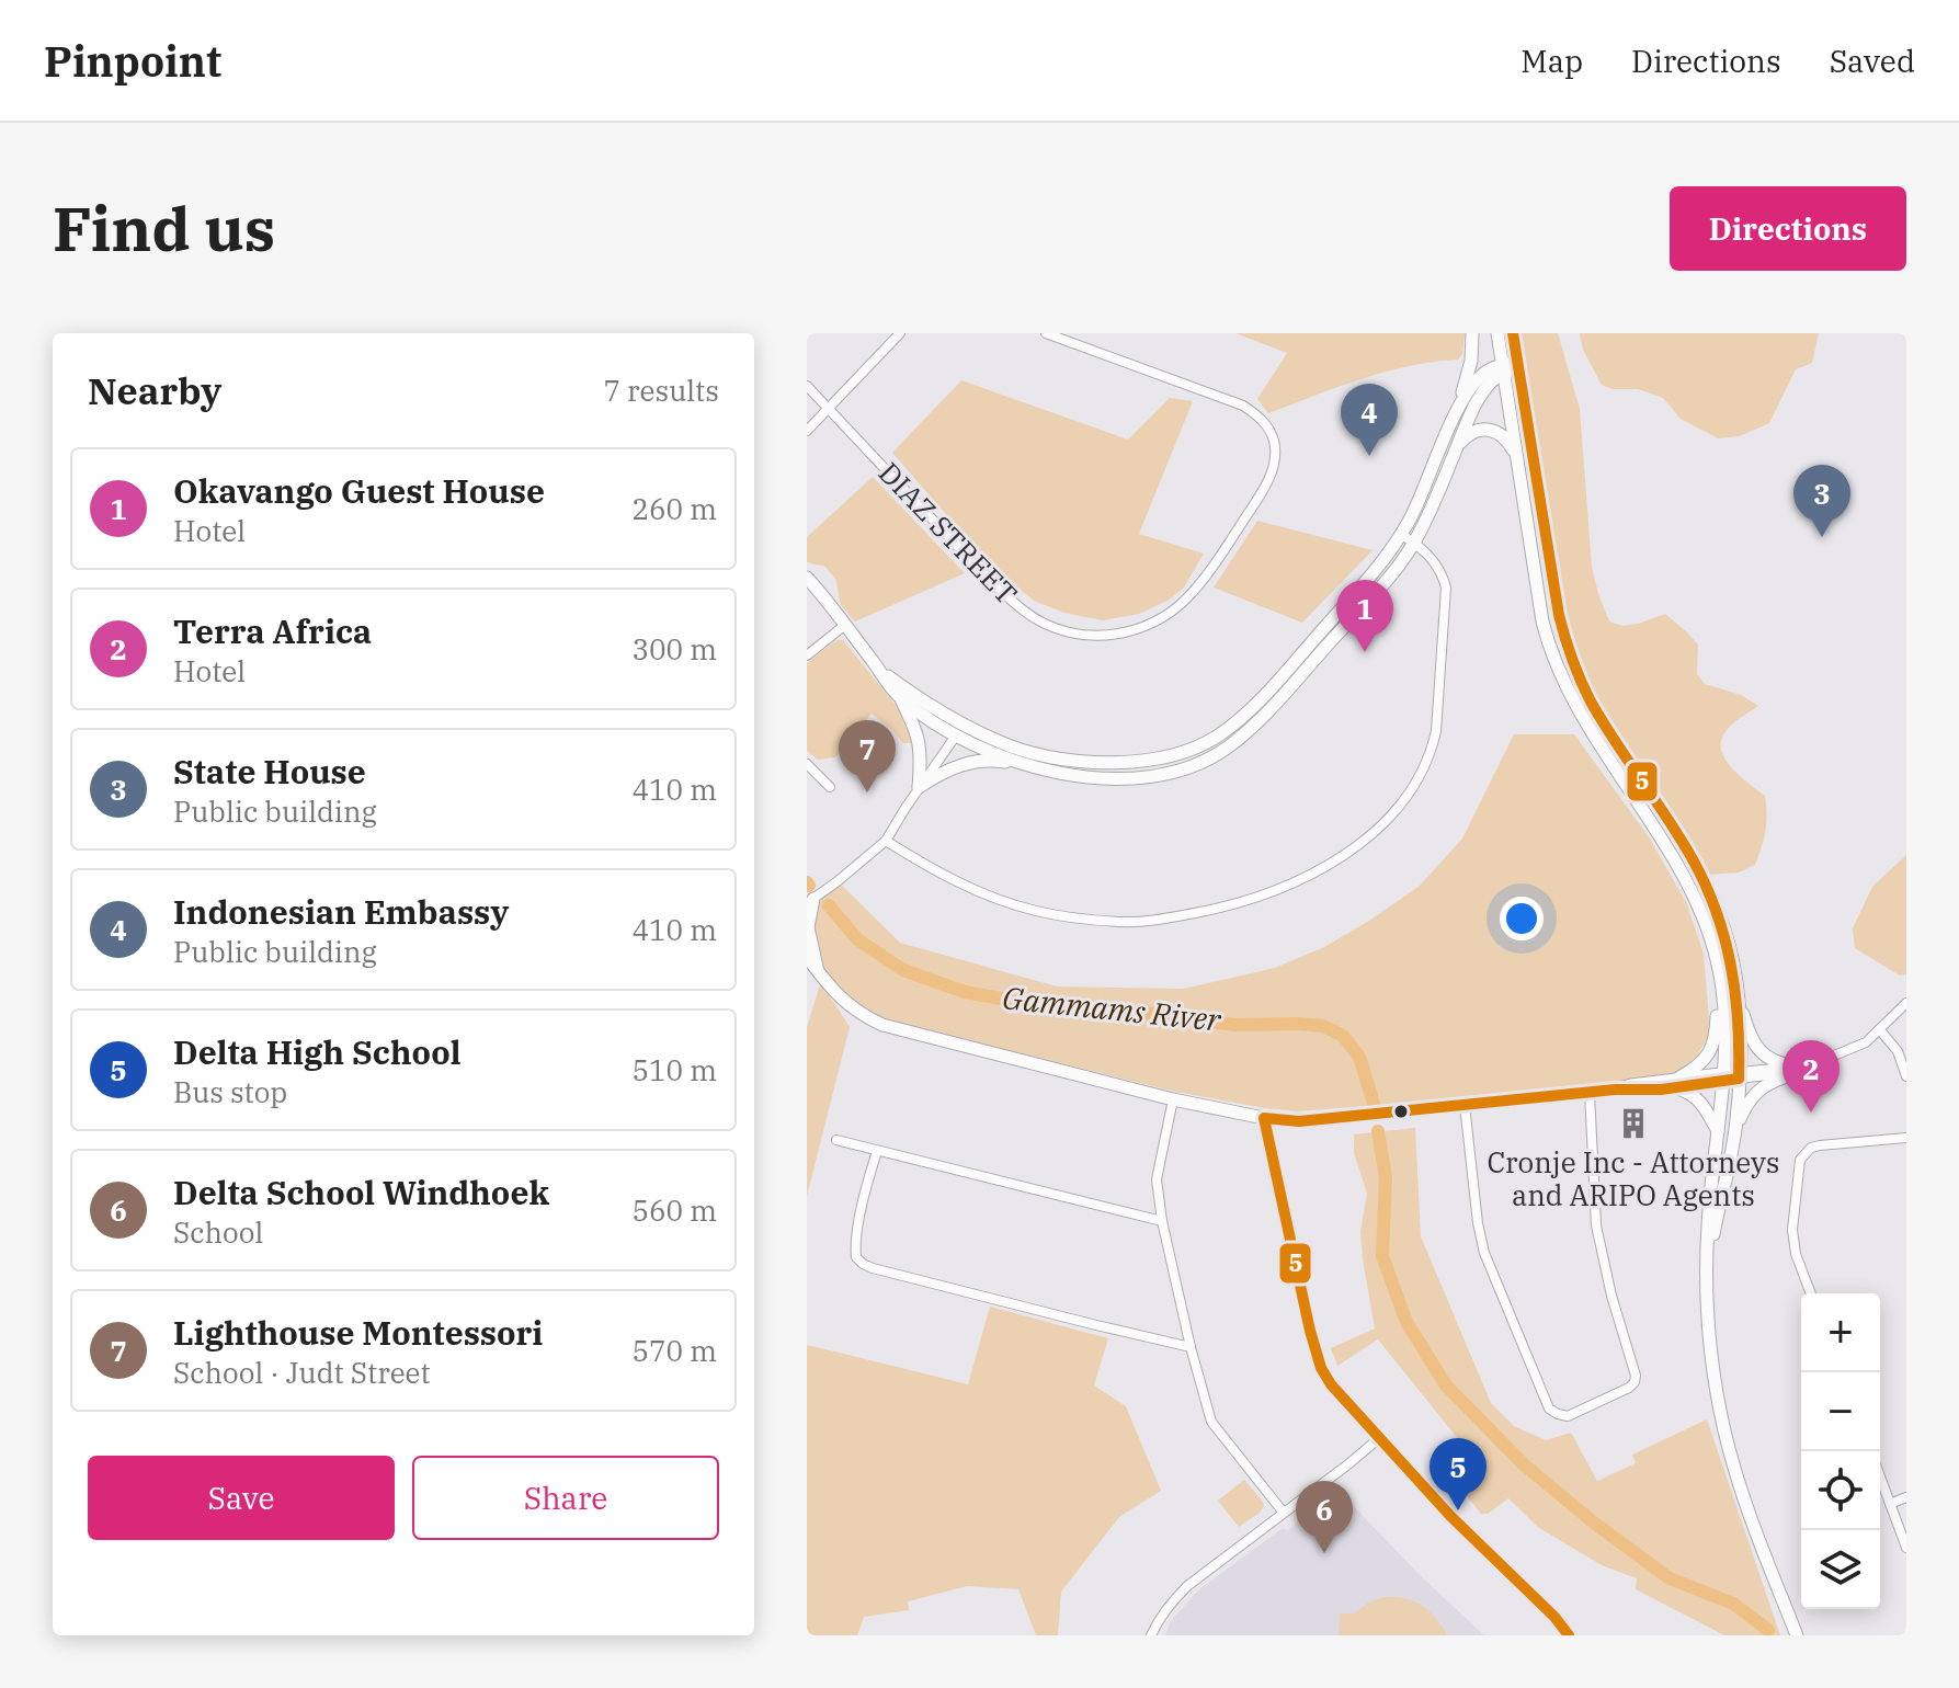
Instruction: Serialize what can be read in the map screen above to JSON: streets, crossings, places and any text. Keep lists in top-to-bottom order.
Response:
{
  "streets": {
    "street": ["DIAZ STREET"]
  },
  "water": ["Gammams River"],
  "places": {
    "building": ["Cronje Inc - Attorneys and ARIPO Agents"]
  },
  "lines": ["transit line 5"],
  "page": {
    "header": "Pinpoint",
    "nav": ["Map", "Directions", "Saved"],
    "buttons": [
      "Directions",
      ["Save", "Share"]
    ],
    "title": "Find us",
    "heading": ["Nearby", "7 results"],
    "pins": [
      "4",
      "3",
      "1",
      "7",
      "2",
      "5",
      "6"
    ],
    "list": [
      {
        "mark": "1",
        "name": "Okavango Guest House",
        "note": "Hotel",
        "value": "260 m"
      },
      {
        "mark": "2",
        "name": "Terra Africa",
        "note": "Hotel",
        "value": "300 m"
      },
      {
        "mark": "3",
        "name": "State House",
        "note": "Public building",
        "value": "410 m"
      },
      {
        "mark": "4",
        "name": "Indonesian Embassy",
        "note": "Public building",
        "value": "410 m"
      },
      {
        "mark": "5",
        "name": "Delta High School",
        "note": "Bus stop",
        "value": "510 m"
      },
      {
        "mark": "6",
        "name": "Delta School Windhoek",
        "note": "School",
        "value": "560 m"
      },
      {
        "mark": "7",
        "name": "Lighthouse Montessori",
        "note": "School · Judt Street",
        "value": "570 m"
      }
    ],
    "map_buttons": ["+", "−"]
  }
}
